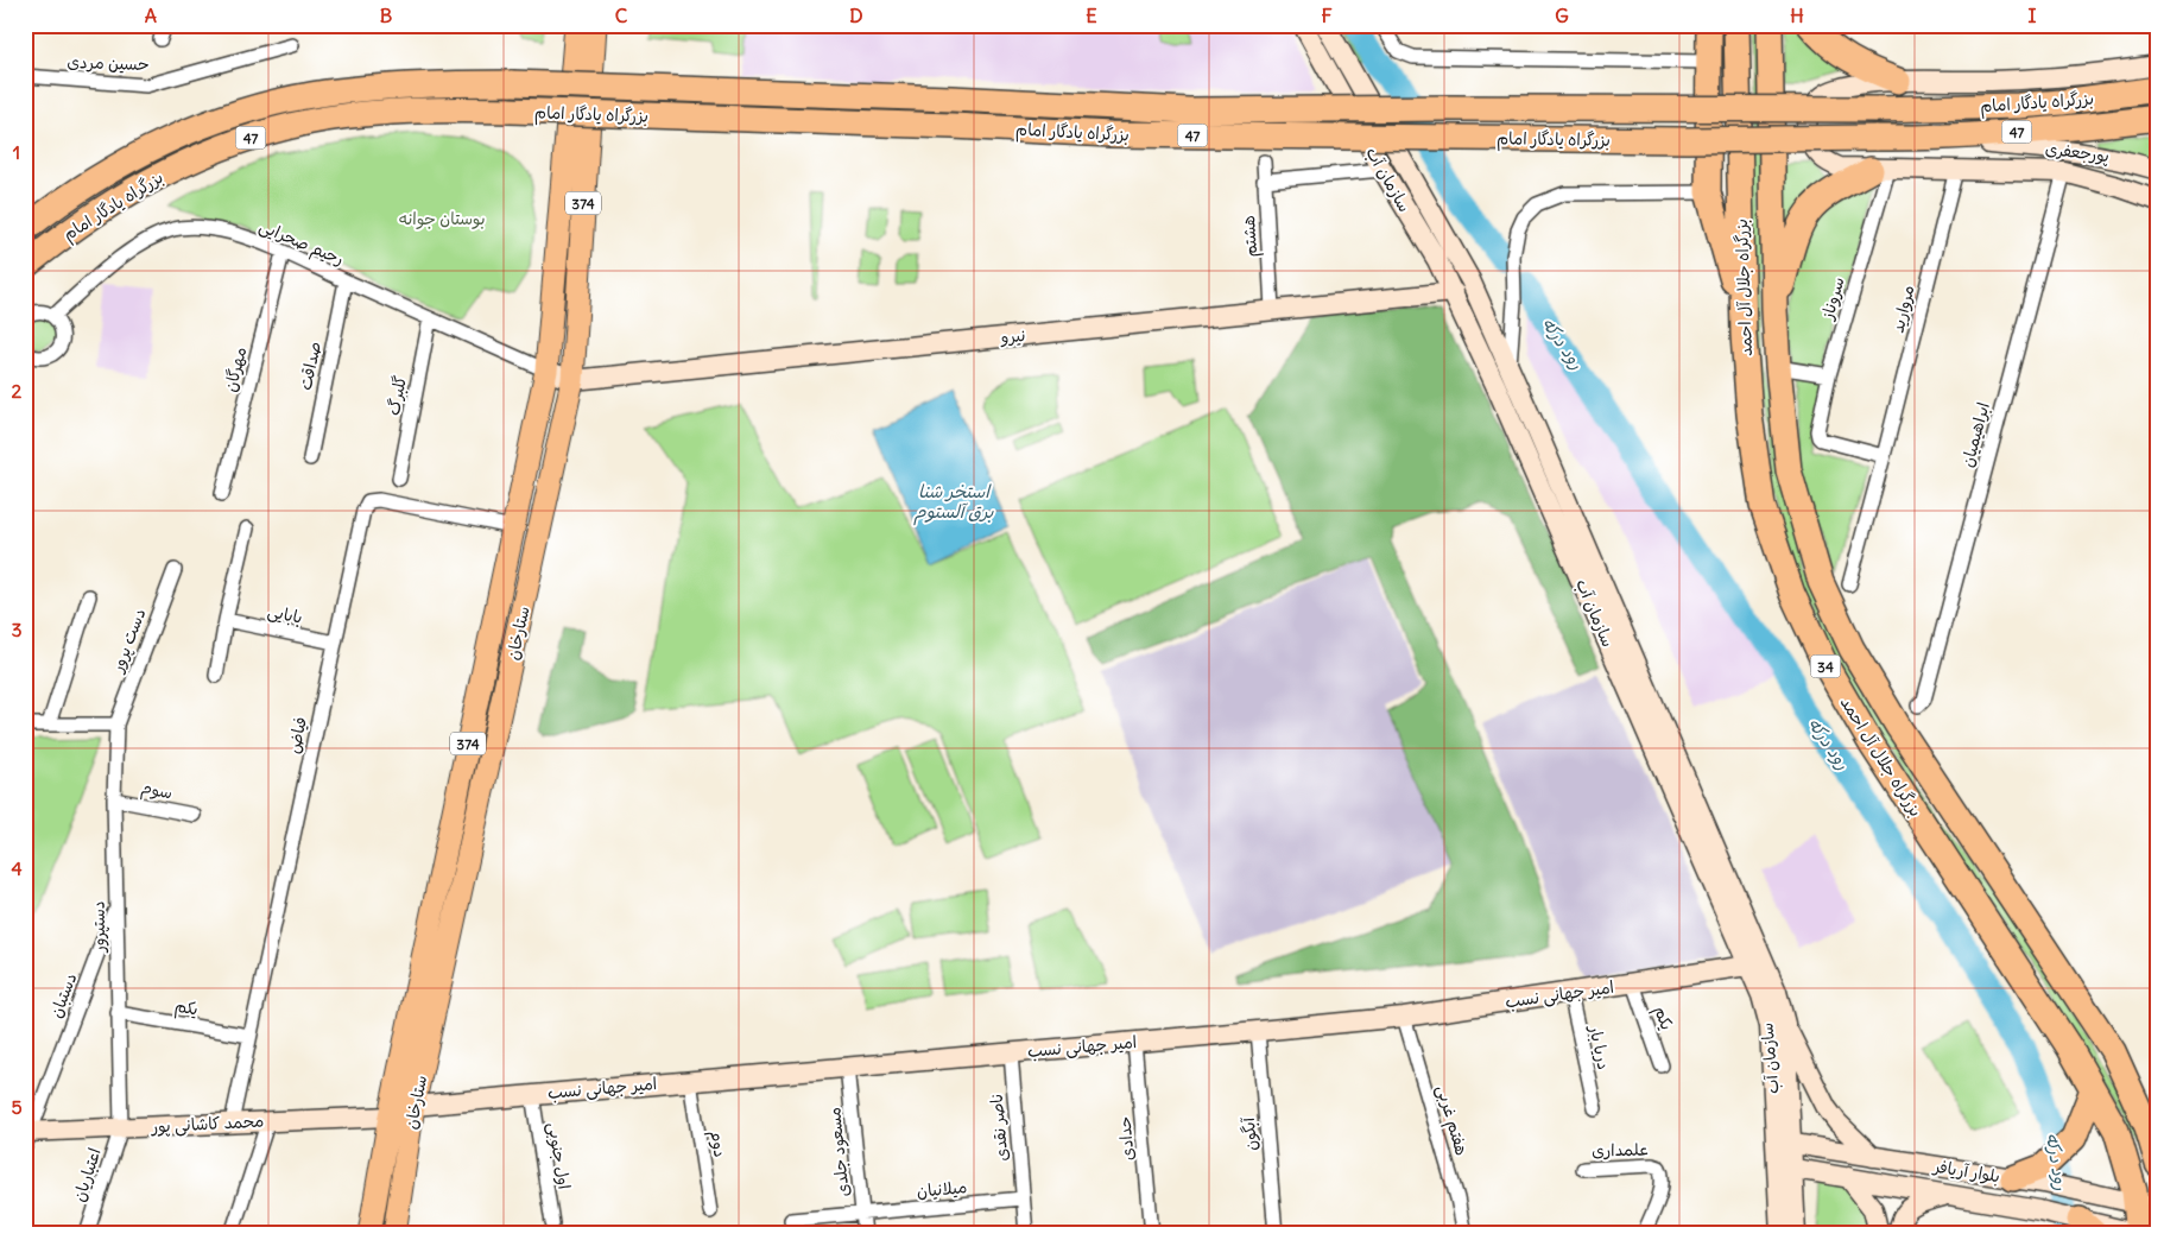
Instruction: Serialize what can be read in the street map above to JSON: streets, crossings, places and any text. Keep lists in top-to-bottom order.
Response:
{
  "streets": {
    "highway": [
      "بزرگراه یادگار امام",
      "47",
      "بزرگراه جلال آل احمد",
      "34"
    ],
    "main road": ["374", "ستارخان"],
    "street": [
      "حسین مردی",
      "پورجعفری",
      "سازمان آب",
      "هشتم",
      "رحیم صحرایی",
      "سروناز",
      "مروارید",
      "نیرو",
      "صداقت",
      "مهرگان",
      "گلبرگ",
      "ابراهیمیان",
      "بابایی",
      "دست پرور",
      "فیاض",
      "سوم",
      "دستپرور",
      "امیر جهانی نسب",
      "دستبان",
      "یکم",
      "دریا بار",
      "هفتم غربی",
      "محمد کاشانی پور",
      "ناصر نقدی",
      "آبگون",
      "حدادی",
      "دوم",
      "علمداری",
      "مسعود جلدی",
      "اول جنوبی",
      "بلوار آریافر",
      "اعتباریان",
      "میلانیان"
    ]
  },
  "crossings": [
    ["بزرگراه یادگار امام", "پورجعفری"],
    ["سازمان آب", "نیرو"],
    ["سازمان آب", "امیر جهانی نسب"],
    ["سازمان آب", "بلوار آریافر"],
    ["هشتم", "نیرو"],
    ["رحیم صحرایی", "صداقت"],
    ["رحیم صحرایی", "مهرگان"],
    ["رحیم صحرایی", "گلبرگ"],
    ["رحیم صحرایی", "ستارخان"],
    ["بزرگراه جلال آل احمد", "بلوار آریافر"],
    ["سروناز", "مروارید"],
    ["نیرو", "ستارخان"],
    ["بابایی", "فیاض"],
    ["ستارخان", "فیاض"],
    ["ستارخان", "امیر جهانی نسب"],
    ["ستارخان", "محمد کاشانی پور"],
    ["دست پرور", "دستپرور"],
    ["فیاض", "یکم"],
    ["فیاض", "محمد کاشانی پور"],
    ["سوم", "دستپرور"],
    ["دستپرور", "دستبان"],
    ["دستپرور", "یکم"],
    ["دستپرور", "محمد کاشانی پور"],
    ["دستپرور", "اعتباریان"],
    ["امیر جهانی نسب", "یکم"],
    ["امیر جهانی نسب", "دریا بار"],
    ["امیر جهانی نسب", "هفتم غربی"],
    ["امیر جهانی نسب", "ناصر نقدی"],
    ["امیر جهانی نسب", "آبگون"],
    ["امیر جهانی نسب", "حدادی"],
    ["امیر جهانی نسب", "دوم"],
    ["امیر جهانی نسب", "مسعود جلدی"],
    ["امیر جهانی نسب", "اول جنوبی"],
    ["دستبان", "محمد کاشانی پور"],
    ["محمد کاشانی پور", "اعتباریان"],
    ["ناصر نقدی", "میلانیان"],
    ["مسعود جلدی", "میلانیان"]
  ],
  "water": ["رود درکه", "استخر شنا برق آلستوم"],
  "parks": ["بوستان جوانه"],
  "grid": {
    "columns": [
      "A",
      "B",
      "C",
      "D",
      "E",
      "F",
      "G",
      "H",
      "I"
    ],
    "rows": [
      "1",
      "2",
      "3",
      "4",
      "5"
    ]
  }
}
